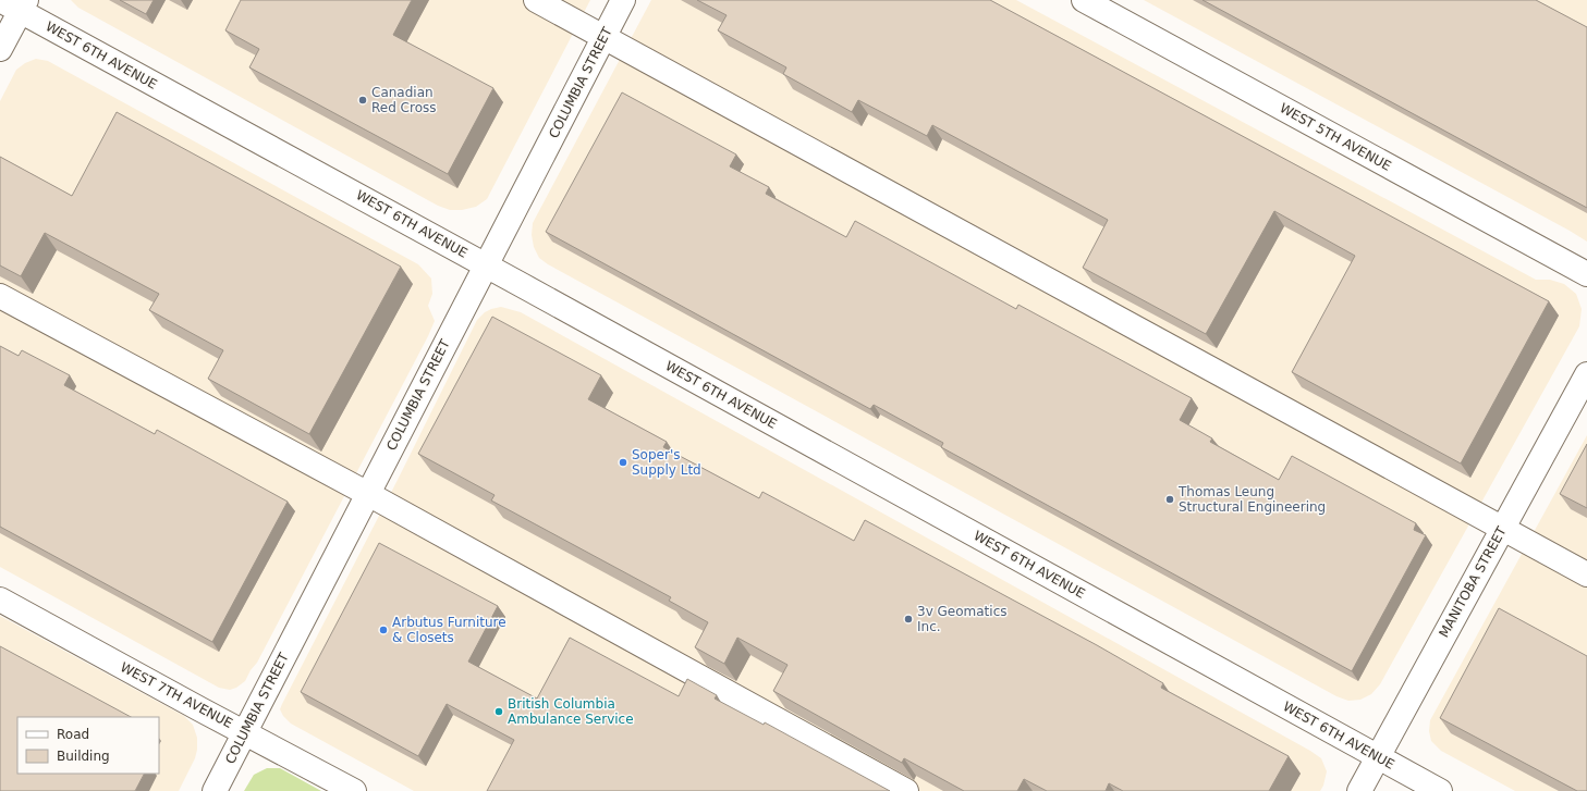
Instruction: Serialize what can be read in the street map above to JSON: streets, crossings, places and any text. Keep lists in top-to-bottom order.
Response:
{
  "streets": {
    "street": [
      "WEST 6TH AVENUE",
      "COLUMBIA STREET",
      "WEST 5TH AVENUE",
      "MANITOBA STREET",
      "WEST 7TH AVENUE"
    ]
  },
  "crossings": [
    ["WEST 6TH AVENUE", "COLUMBIA STREET"],
    ["WEST 6TH AVENUE", "MANITOBA STREET"],
    ["COLUMBIA STREET", "WEST 7TH AVENUE"]
  ],
  "places": [
    "Canadian Red Cross",
    "Soper's Supply Ltd",
    "Thomas Leung Structural Engineering",
    "3v Geomatics Inc.",
    "Arbutus Furniture & Closets",
    "British Columbia Ambulance Service"
  ],
  "legend": ["Road", "Building"]
}
